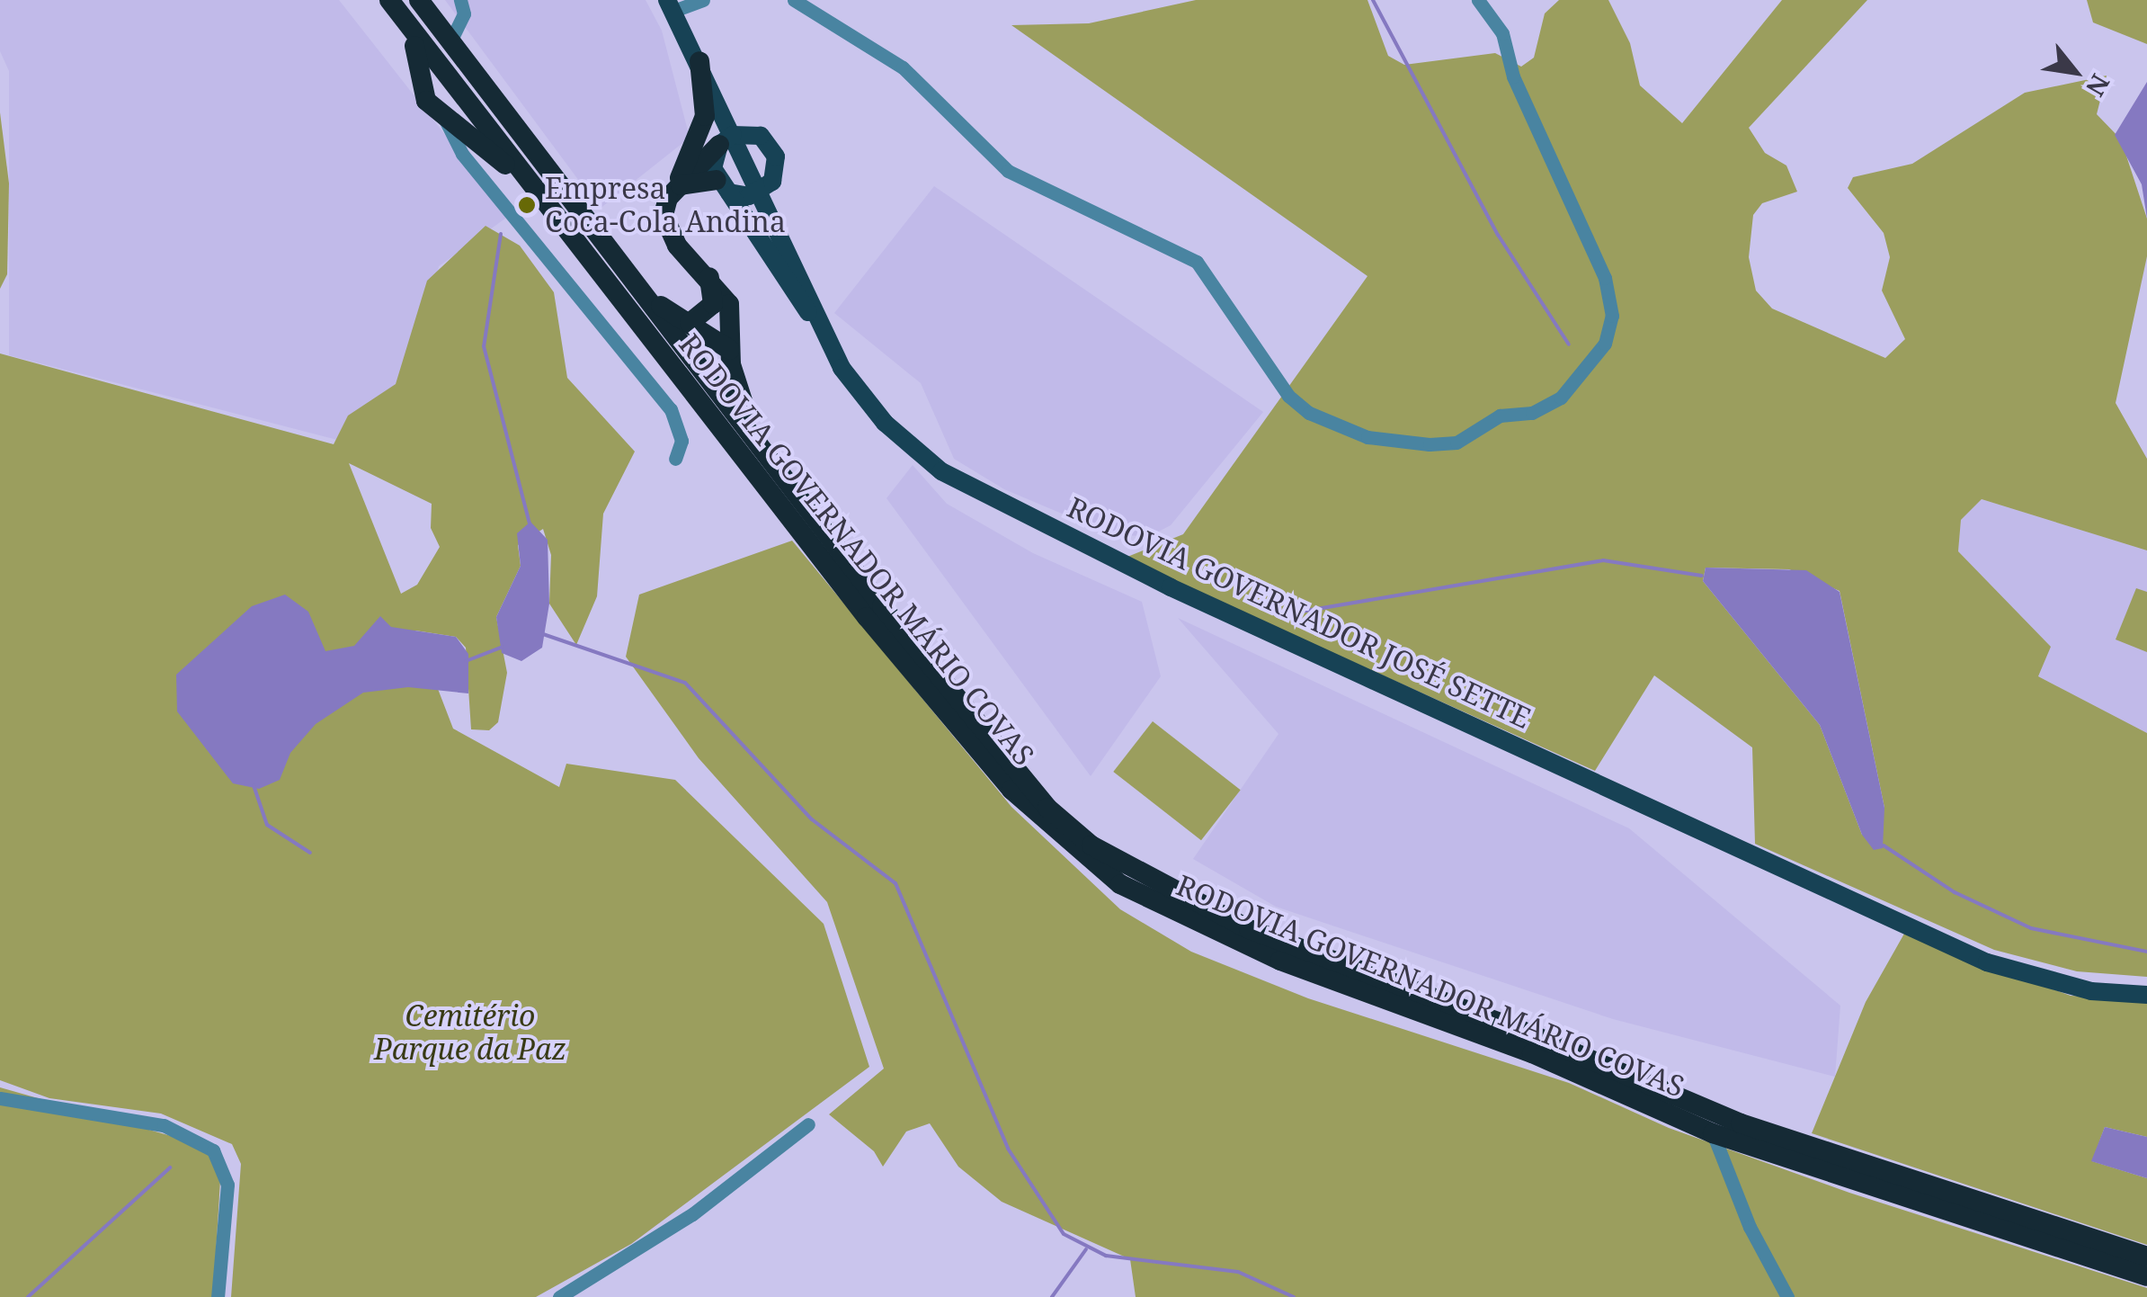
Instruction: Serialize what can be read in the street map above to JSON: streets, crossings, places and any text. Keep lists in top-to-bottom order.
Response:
{
  "streets": {
    "highway": ["RODOVIA GOVERNADOR MÁRIO COVAS"],
    "main road": ["RODOVIA GOVERNADOR JOSÉ SETTE"]
  },
  "parks": ["Cemitério Parque da Paz"],
  "places": ["Empresa Coca-Cola Andina"],
  "north": "bottom right"
}
